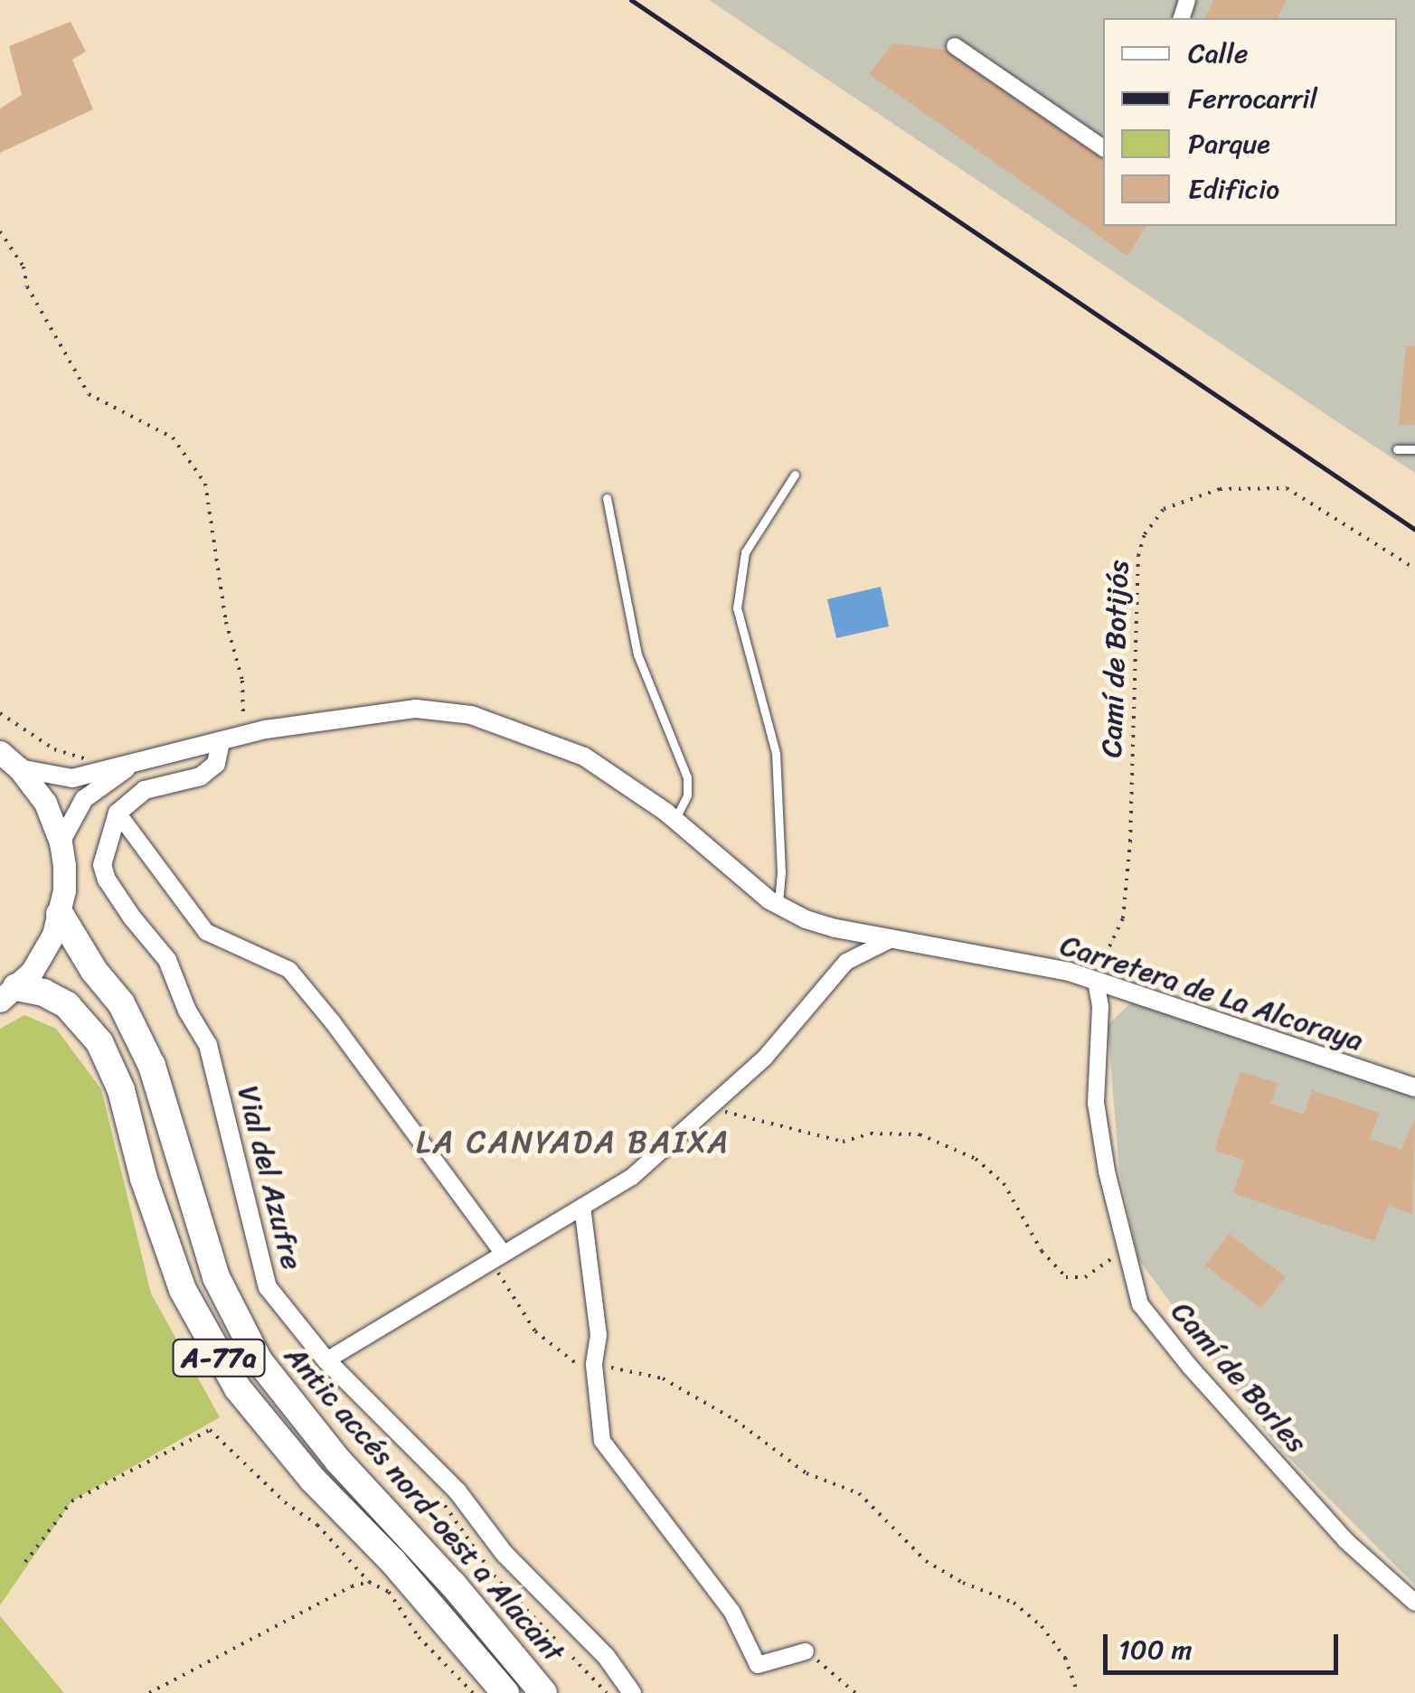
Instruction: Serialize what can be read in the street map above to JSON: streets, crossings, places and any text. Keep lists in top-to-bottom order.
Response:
{
  "streets": {
    "highway": ["A-77a", "Antic accés nord-oest a Alacant"],
    "street": ["Carretera de La Alcoraya", "Vial del Azufre", "Camí de Borles"],
    "path": ["Camí de Botijós"]
  },
  "crossings": [
    ["Camí de Botijós", "Carretera de La Alcoraya"],
    ["Camí de Botijós", "Camí de Borles"],
    ["Carretera de La Alcoraya", "Camí de Borles"]
  ],
  "districts": ["LA CANYADA BAIXA"],
  "legend": [
    "Calle",
    "Ferrocarril",
    "Parque",
    "Edificio"
  ],
  "scale_bar": "100 m"
}
